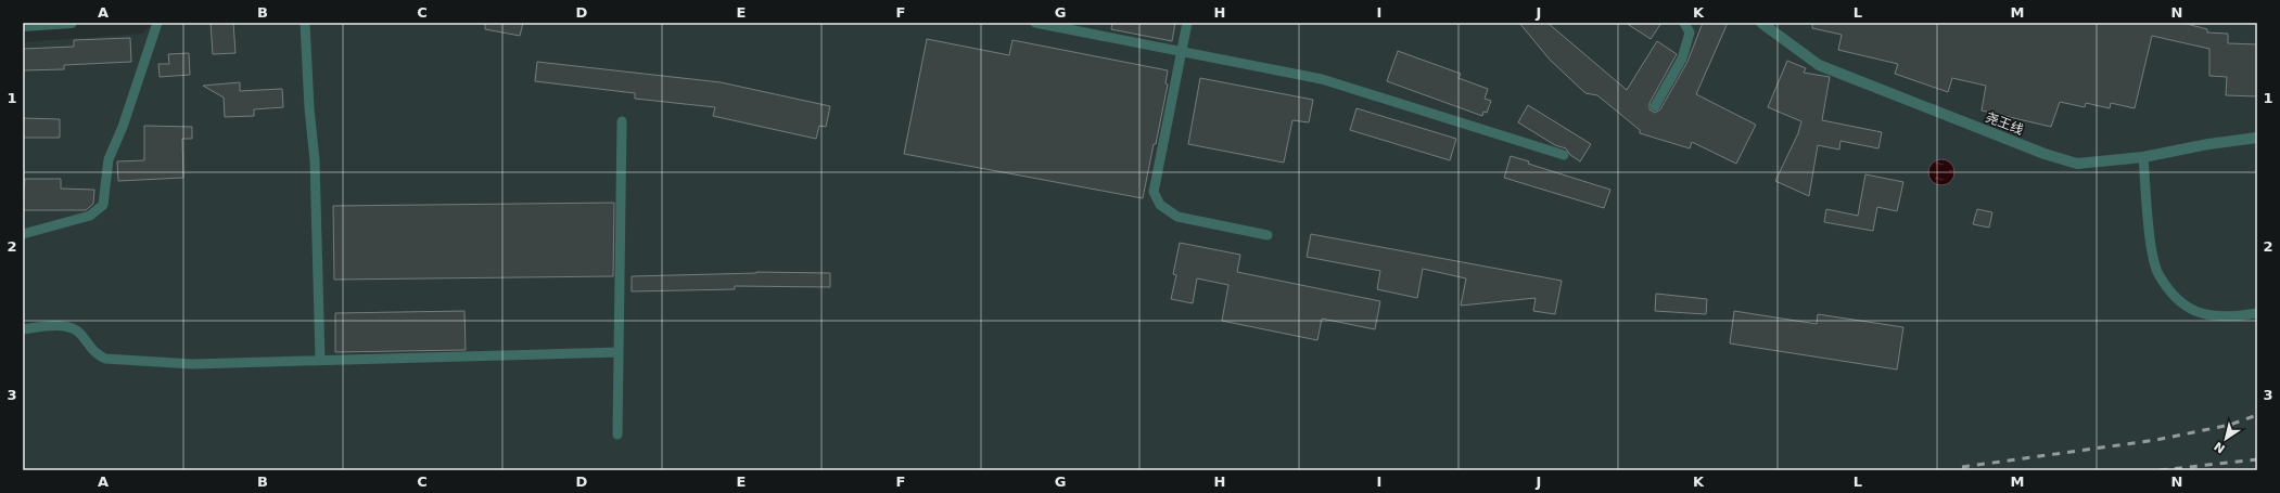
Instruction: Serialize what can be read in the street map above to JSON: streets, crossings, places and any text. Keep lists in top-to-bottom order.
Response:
{
  "streets": {
    "street": ["尧王线"]
  },
  "north": "bottom left",
  "grid": {
    "columns": [
      "A",
      "B",
      "C",
      "D",
      "E",
      "F",
      "G",
      "H",
      "I",
      "J",
      "K",
      "L",
      "M",
      "N"
    ],
    "rows": ["1", "2", "3"]
  }
}
